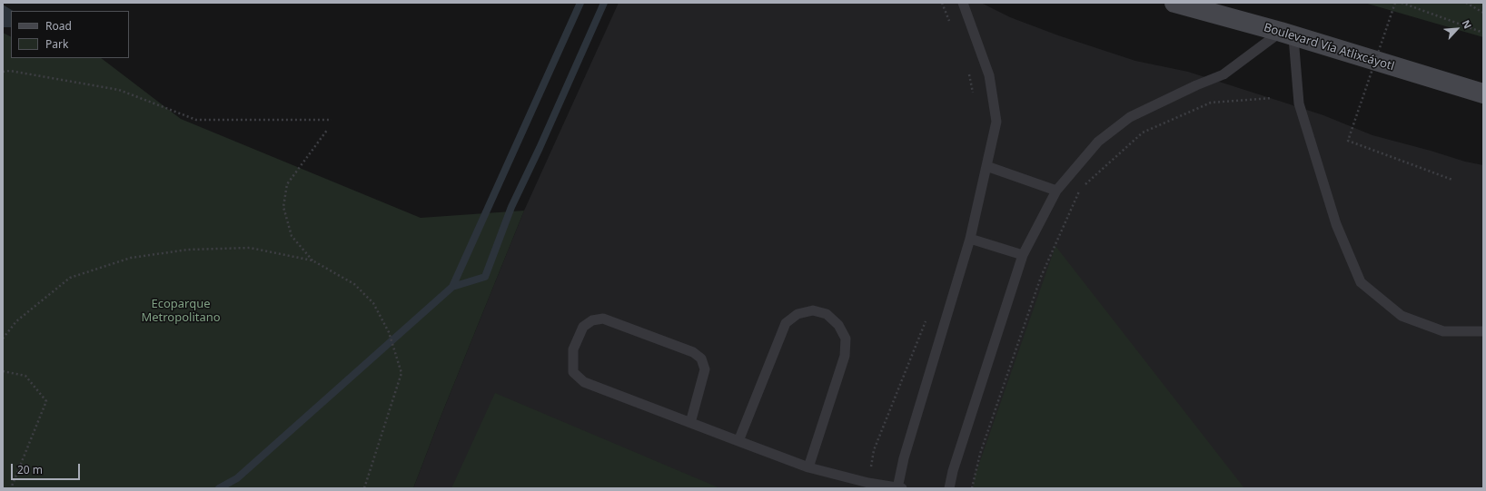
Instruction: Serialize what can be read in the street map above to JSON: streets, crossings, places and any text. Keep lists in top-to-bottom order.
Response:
{
  "streets": {
    "main road": ["Boulevard Vía Atlixcáyotl"]
  },
  "parks": ["Ecoparque Metropolitano"],
  "legend": ["Road", "Park"],
  "scale_bar": "20 m",
  "north": "top right"
}
